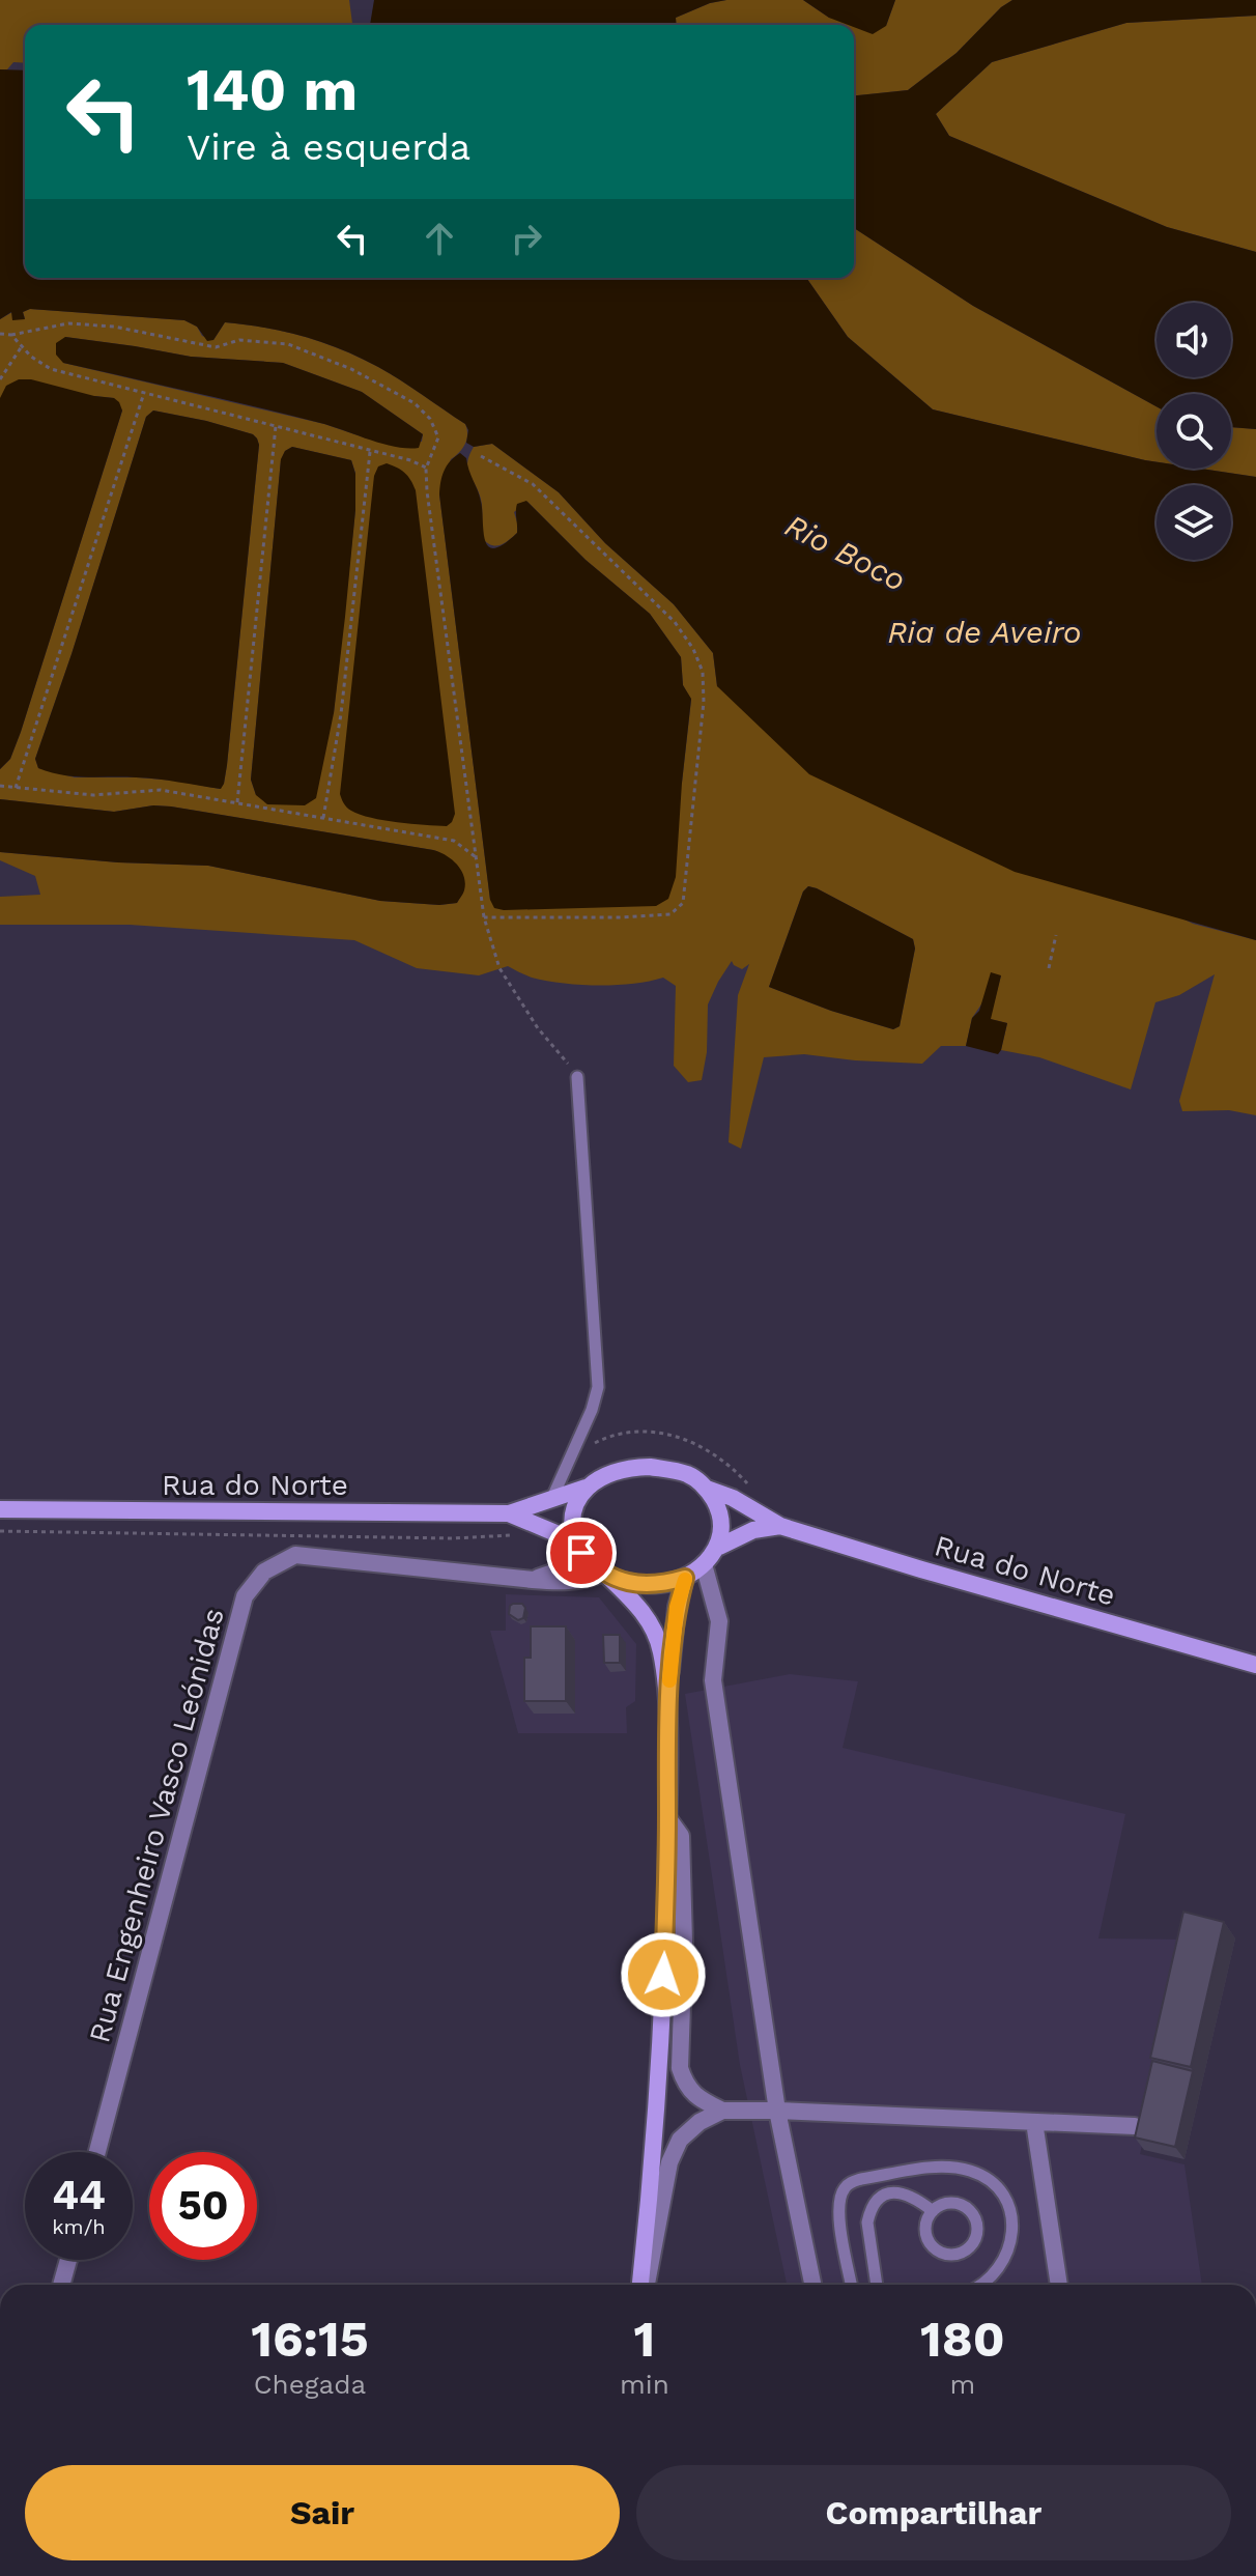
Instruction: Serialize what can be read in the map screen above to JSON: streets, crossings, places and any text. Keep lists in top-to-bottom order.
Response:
{
  "streets": {
    "main road": ["Rua do Norte"],
    "street": ["Rua Engenheiro Vasco Leónidas"]
  },
  "crossings": [
    ["Rua do Norte", "Rua Engenheiro Vasco Leónidas"]
  ],
  "water": ["Rio Boco", "Ria de Aveiro"],
  "page": {
    "turn": ["140 m", "Vire à esquerda"],
    "speed": "44 km/h",
    "limit": "50",
    "eta": [
      "16:15",
      "Chegada",
      "1",
      "min",
      "180",
      "m"
    ],
    "buttons": ["Sair", "Compartilhar"]
  }
}
